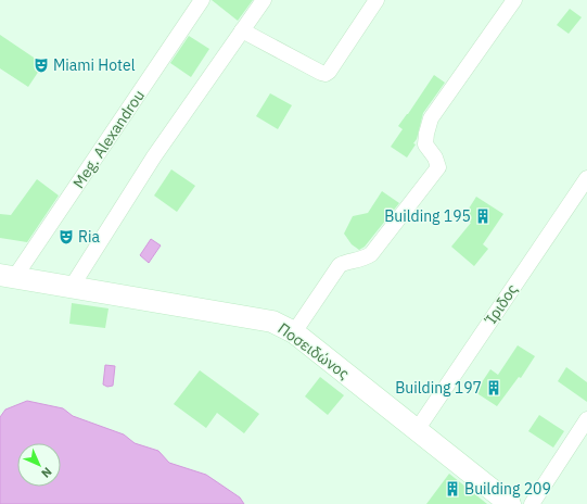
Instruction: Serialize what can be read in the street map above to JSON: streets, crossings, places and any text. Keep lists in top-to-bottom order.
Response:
{
  "streets": {
    "street": ["Meg. Alexandrou", "Ίριδος", "Ποσειδώνος"]
  },
  "crossings": [
    ["Meg. Alexandrou", "Ποσειδώνος"],
    ["Ίριδος", "Ποσειδώνος"]
  ],
  "places": {
    "theatre": ["Miami Hotel", "Ria"],
    "building": ["Building 195", "Building 197", "Building 209"]
  },
  "north": "bottom right"
}
